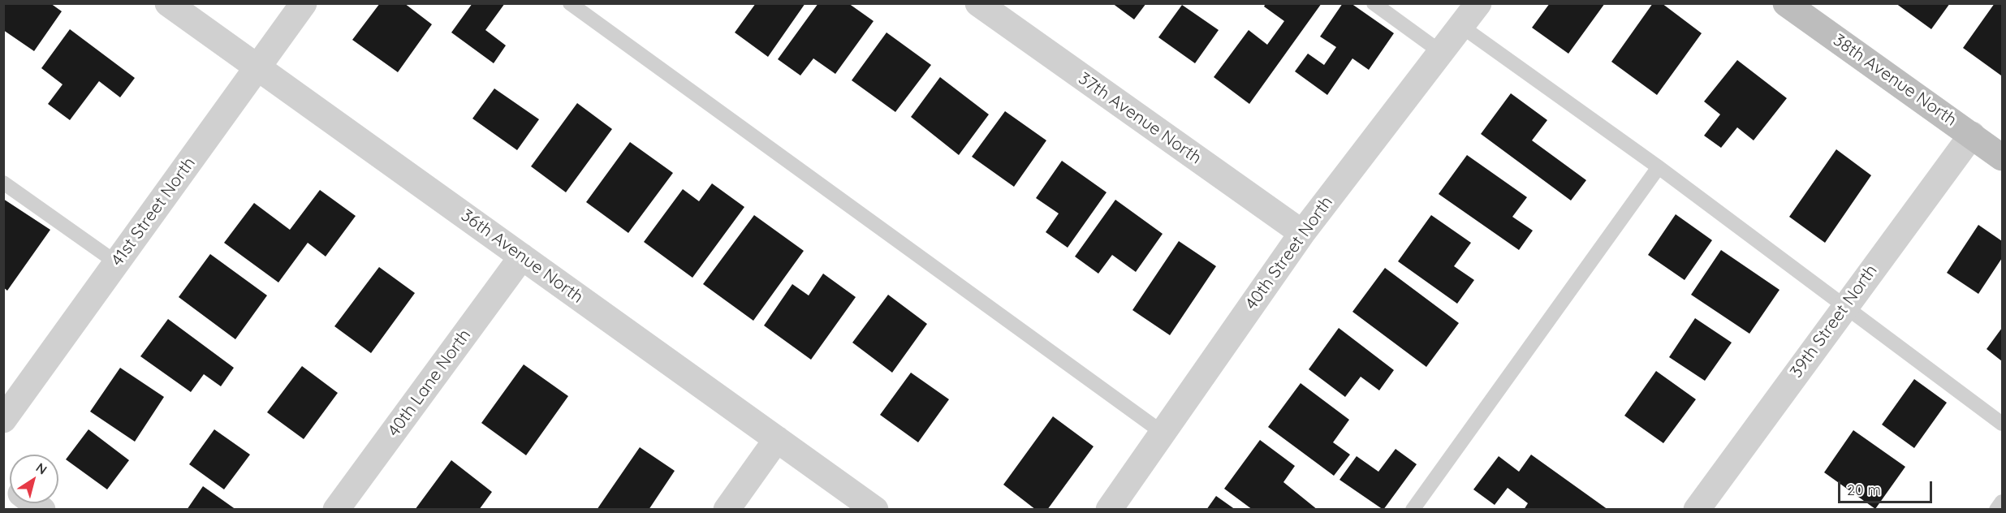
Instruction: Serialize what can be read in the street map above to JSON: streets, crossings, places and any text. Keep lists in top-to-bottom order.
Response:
{
  "streets": {
    "main road": ["38th Avenue North"],
    "street": [
      "37th Avenue North",
      "41st Street North",
      "40th Street North",
      "36th Avenue North",
      "39th Street North",
      "40th Lane North"
    ]
  },
  "crossings": [
    ["38th Avenue North", "39th Street North"],
    ["37th Avenue North", "40th Street North"],
    ["41st Street North", "36th Avenue North"],
    ["36th Avenue North", "40th Lane North"]
  ],
  "scale_bar": "20 m",
  "north": "top right"
}
